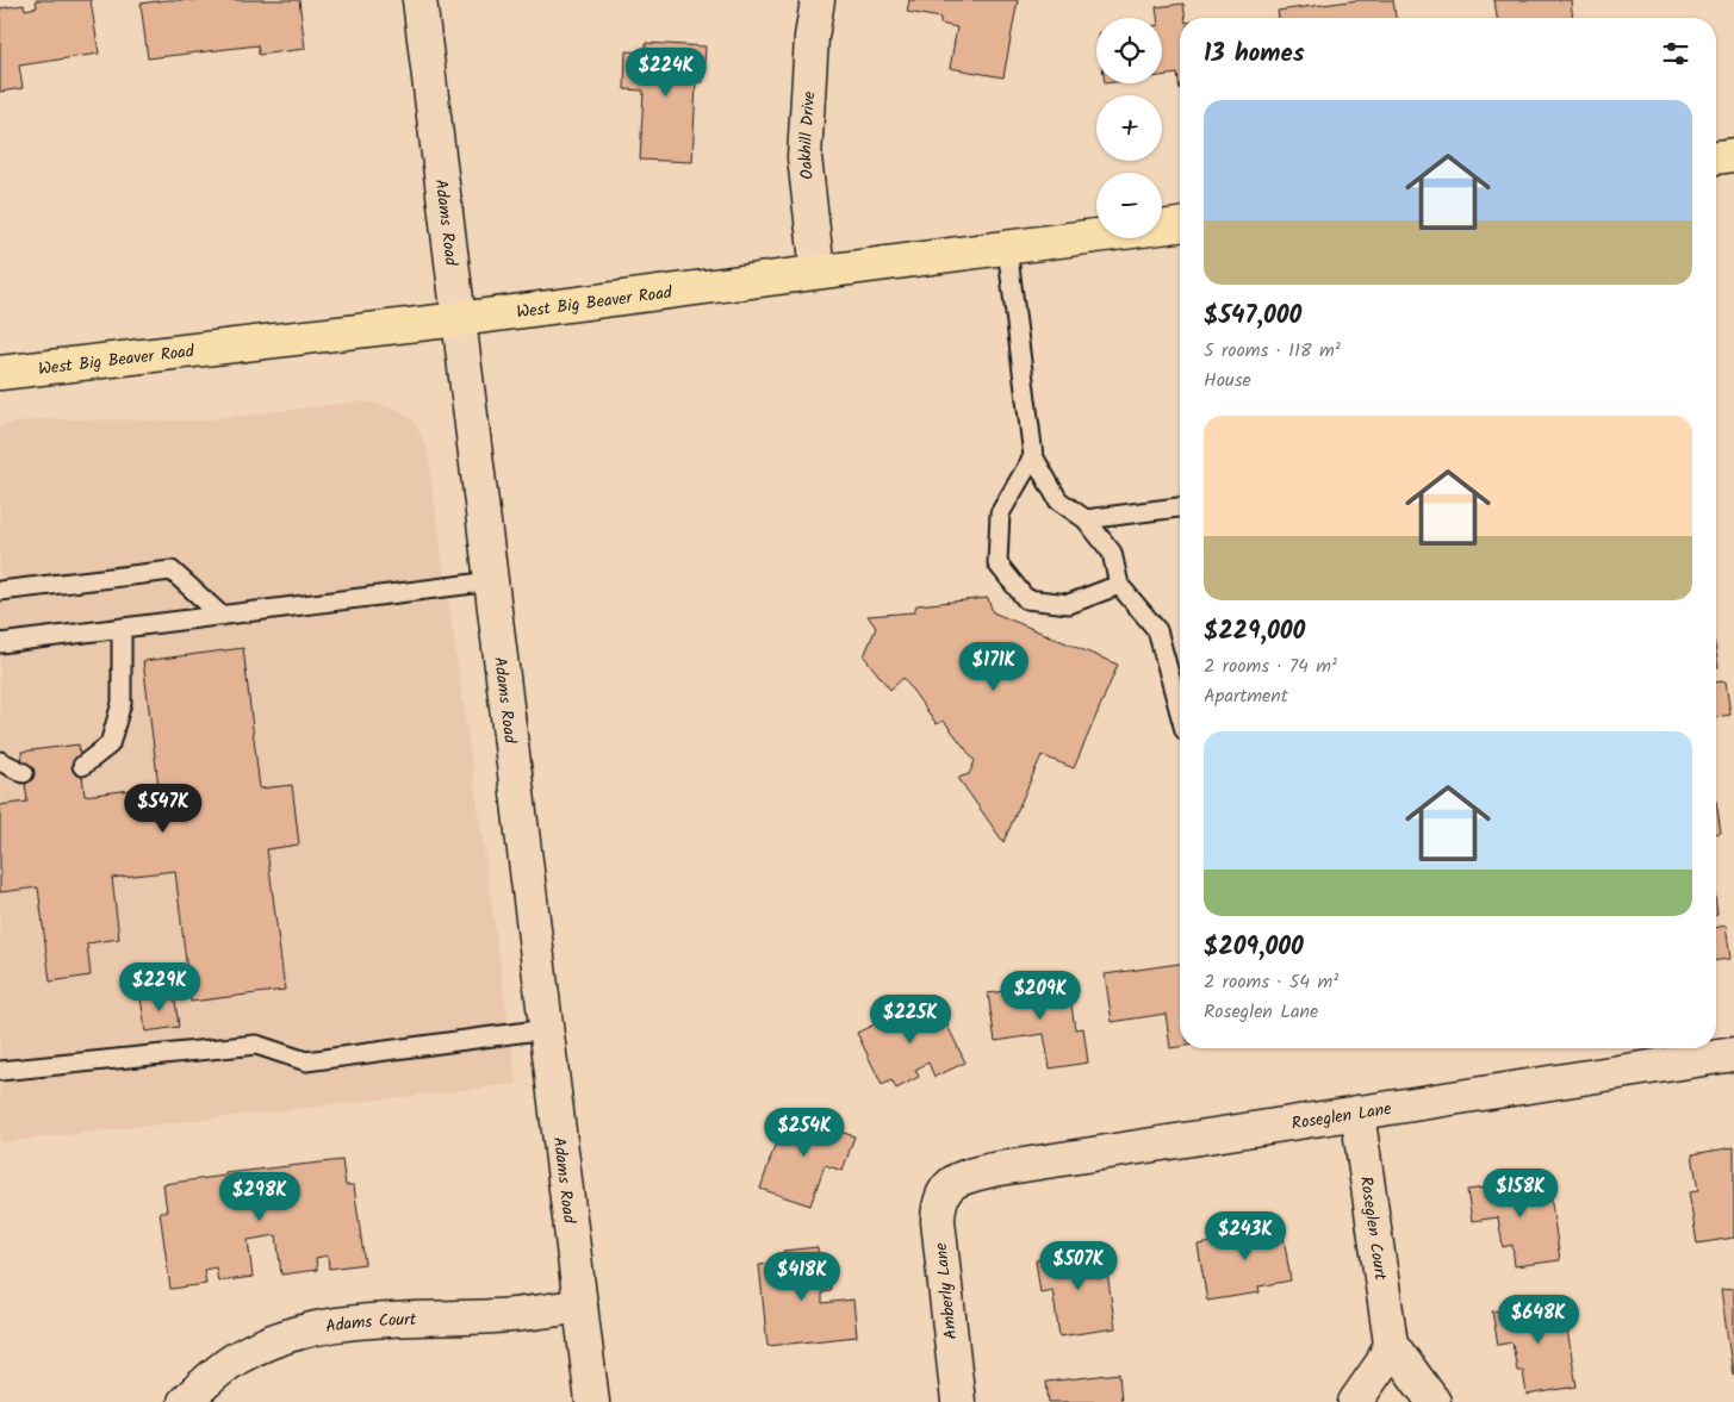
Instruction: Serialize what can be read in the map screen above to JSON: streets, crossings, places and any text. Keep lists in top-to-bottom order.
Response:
{
  "streets": {
    "main road": ["West Big Beaver Road"],
    "street": [
      "Oakhill Drive",
      "Adams Road",
      "Roseglen Lane",
      "Roseglen Court",
      "Amberly Lane",
      "Adams Court"
    ]
  },
  "crossings": [
    ["Oakhill Drive", "West Big Beaver Road"],
    ["Adams Road", "West Big Beaver Road"],
    ["Adams Road", "Adams Court"],
    ["Roseglen Lane", "Roseglen Court"],
    ["Roseglen Lane", "Amberly Lane"]
  ],
  "page": {
    "map_buttons": ["+", "−"],
    "heading": "13 homes",
    "price": [
      "$224K",
      "$171K",
      "$547K",
      "$229K",
      "$209K",
      "$225K",
      "$254K",
      "$158K",
      "$298K",
      "$243K",
      "$507K",
      "$418K",
      "$648K"
    ],
    "list": [
      {
        "name": "$547,000",
        "note": "5 rooms · 118 m² · House"
      },
      {
        "name": "$229,000",
        "note": "2 rooms · 74 m² · Apartment"
      },
      {
        "name": "$209,000",
        "note": "2 rooms · 54 m² · Roseglen Lane"
      }
    ]
  }
}
